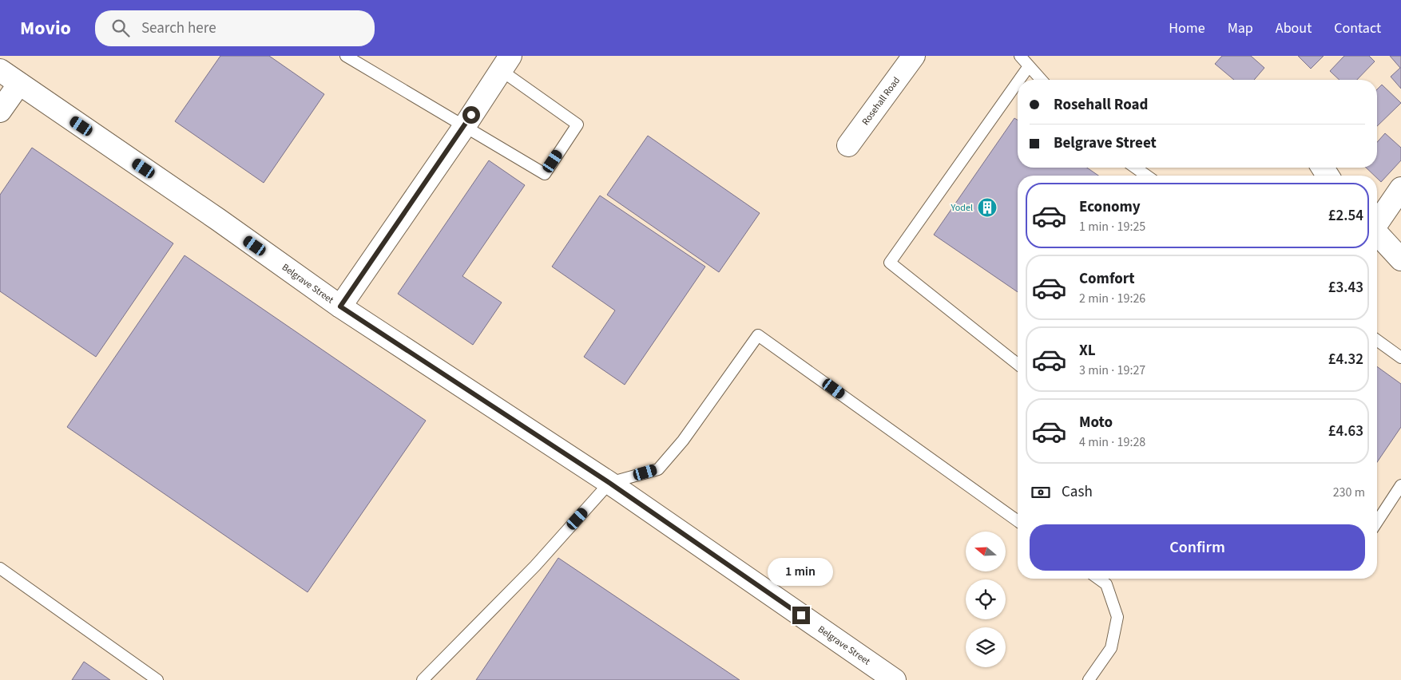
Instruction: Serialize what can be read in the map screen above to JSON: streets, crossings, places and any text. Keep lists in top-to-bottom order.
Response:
{
  "streets": {
    "street": ["Rosehall Road", "Belgrave Street"]
  },
  "places": {
    "building": ["Yodel"]
  },
  "north": "left",
  "page": {
    "header": "Movio",
    "search": "Search here",
    "nav": [
      "Home",
      "Map",
      "About",
      "Contact"
    ],
    "banner": ["Rosehall Road", "Belgrave Street"],
    "list": [
      {
        "name": "Economy",
        "note": "1 min · 19:25",
        "value": "£2.54"
      },
      {
        "name": "Comfort",
        "note": "2 min · 19:26",
        "value": "£3.43"
      },
      {
        "name": "XL",
        "note": "3 min · 19:27",
        "value": "£4.32"
      },
      {
        "name": "Moto",
        "note": "4 min · 19:28",
        "value": "£4.63"
      }
    ],
    "pay": ["Cash", "230 m"],
    "buttons": "Confirm",
    "bubble": "1 min"
  }
}
